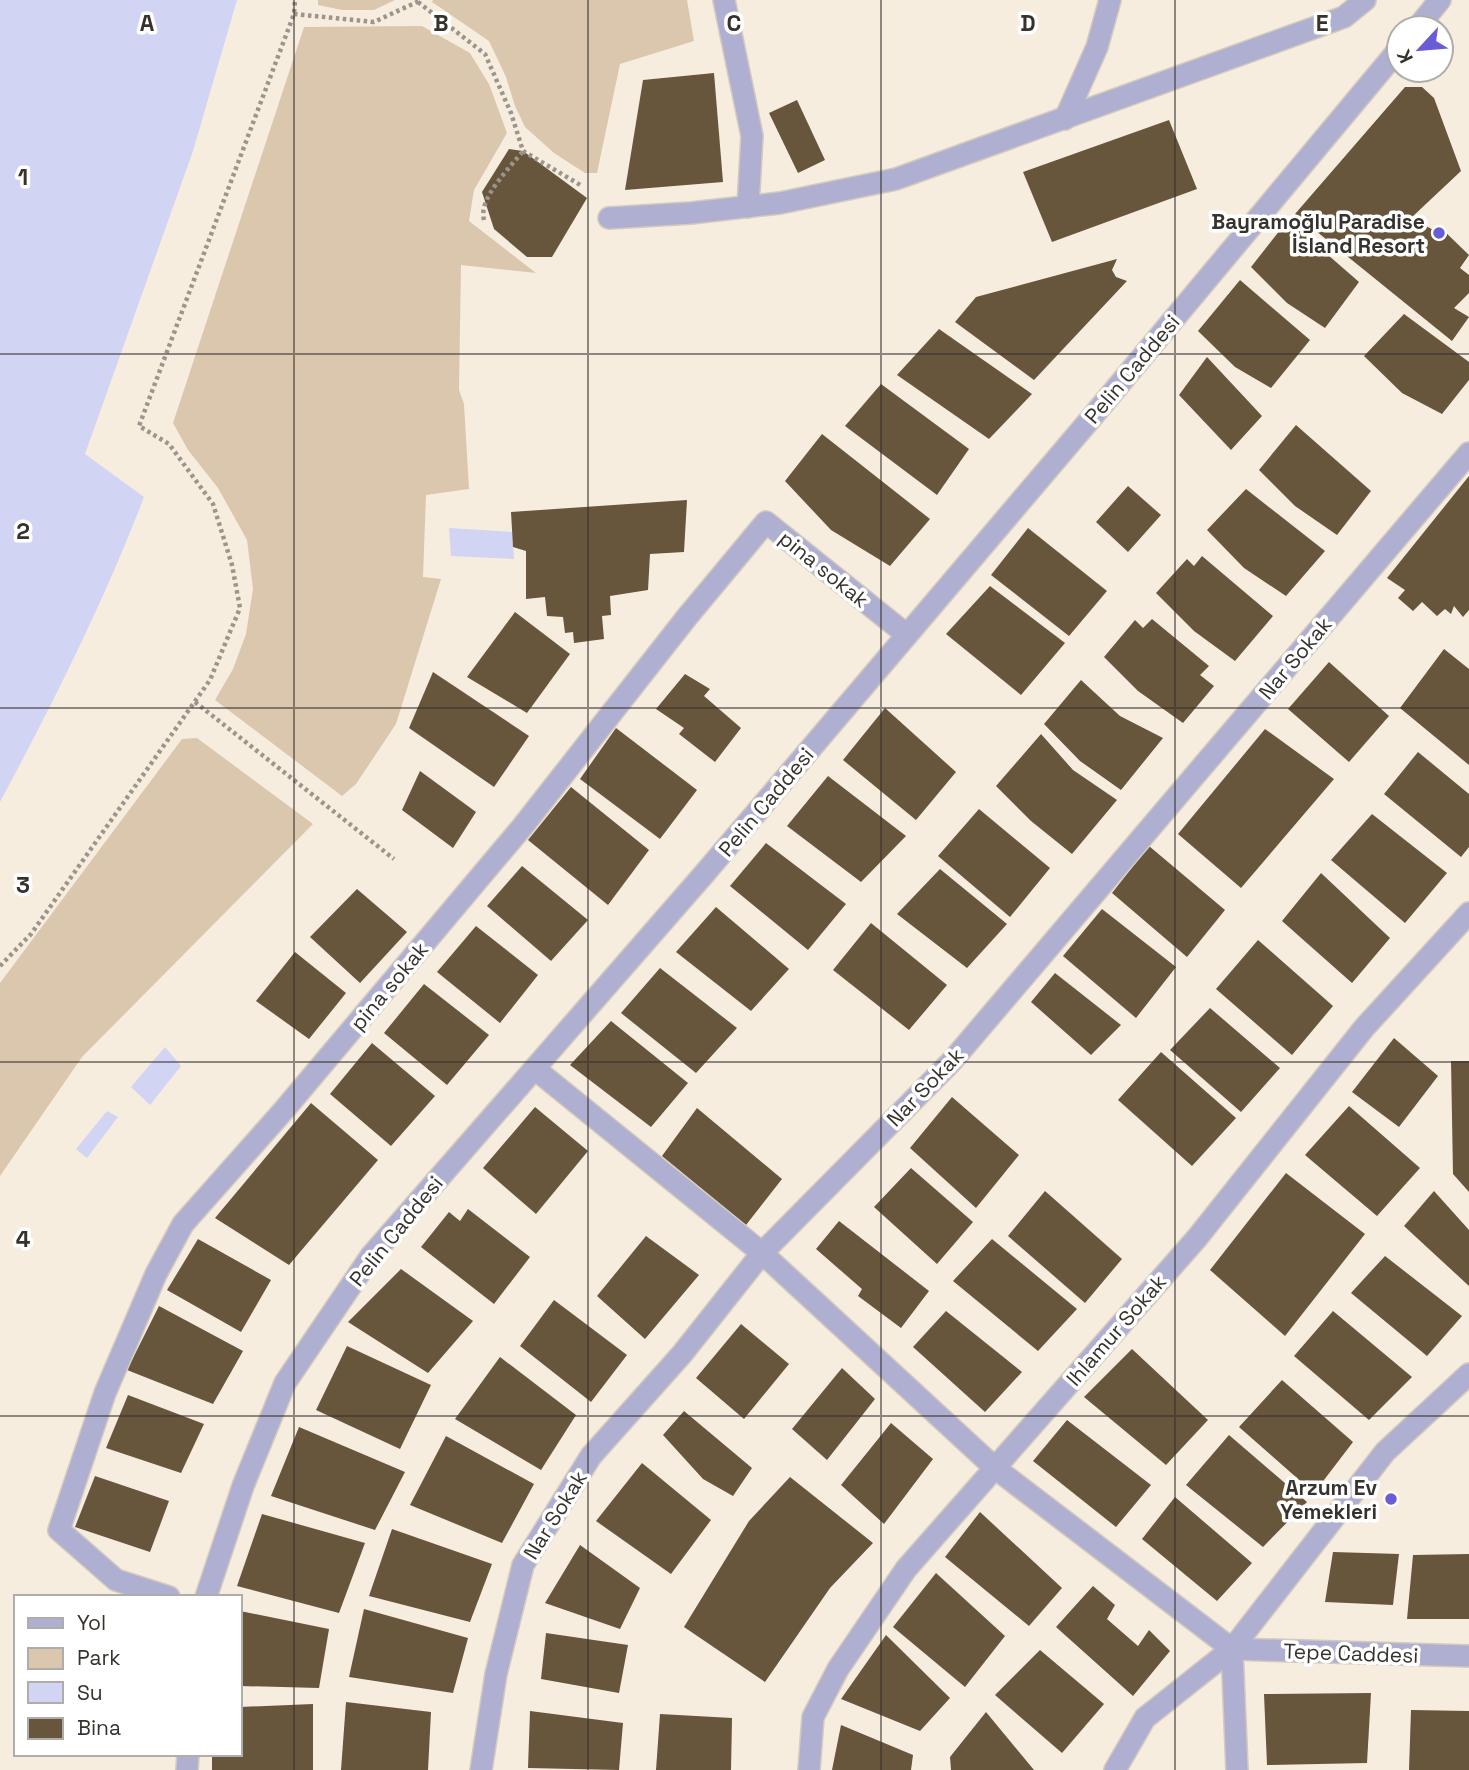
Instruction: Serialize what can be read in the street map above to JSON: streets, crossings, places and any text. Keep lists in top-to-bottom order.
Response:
{
  "streets": {
    "street": [
      "Pelin Caddesi",
      "pina sokak",
      "Nar Sokak",
      "Ihlamur Sokak",
      "Tepe Caddesi"
    ]
  },
  "crossings": [
    ["Pelin Caddesi", "pina sokak"]
  ],
  "places": ["Bayramoğlu Paradise İsland Resort", "Arzum Ev Yemekleri"],
  "legend": [
    "Yol",
    "Park",
    "Su",
    "Bina"
  ],
  "north": "bottom left",
  "grid": {
    "columns": [
      "A",
      "B",
      "C",
      "D",
      "E"
    ],
    "rows": [
      "1",
      "2",
      "3",
      "4"
    ]
  }
}
